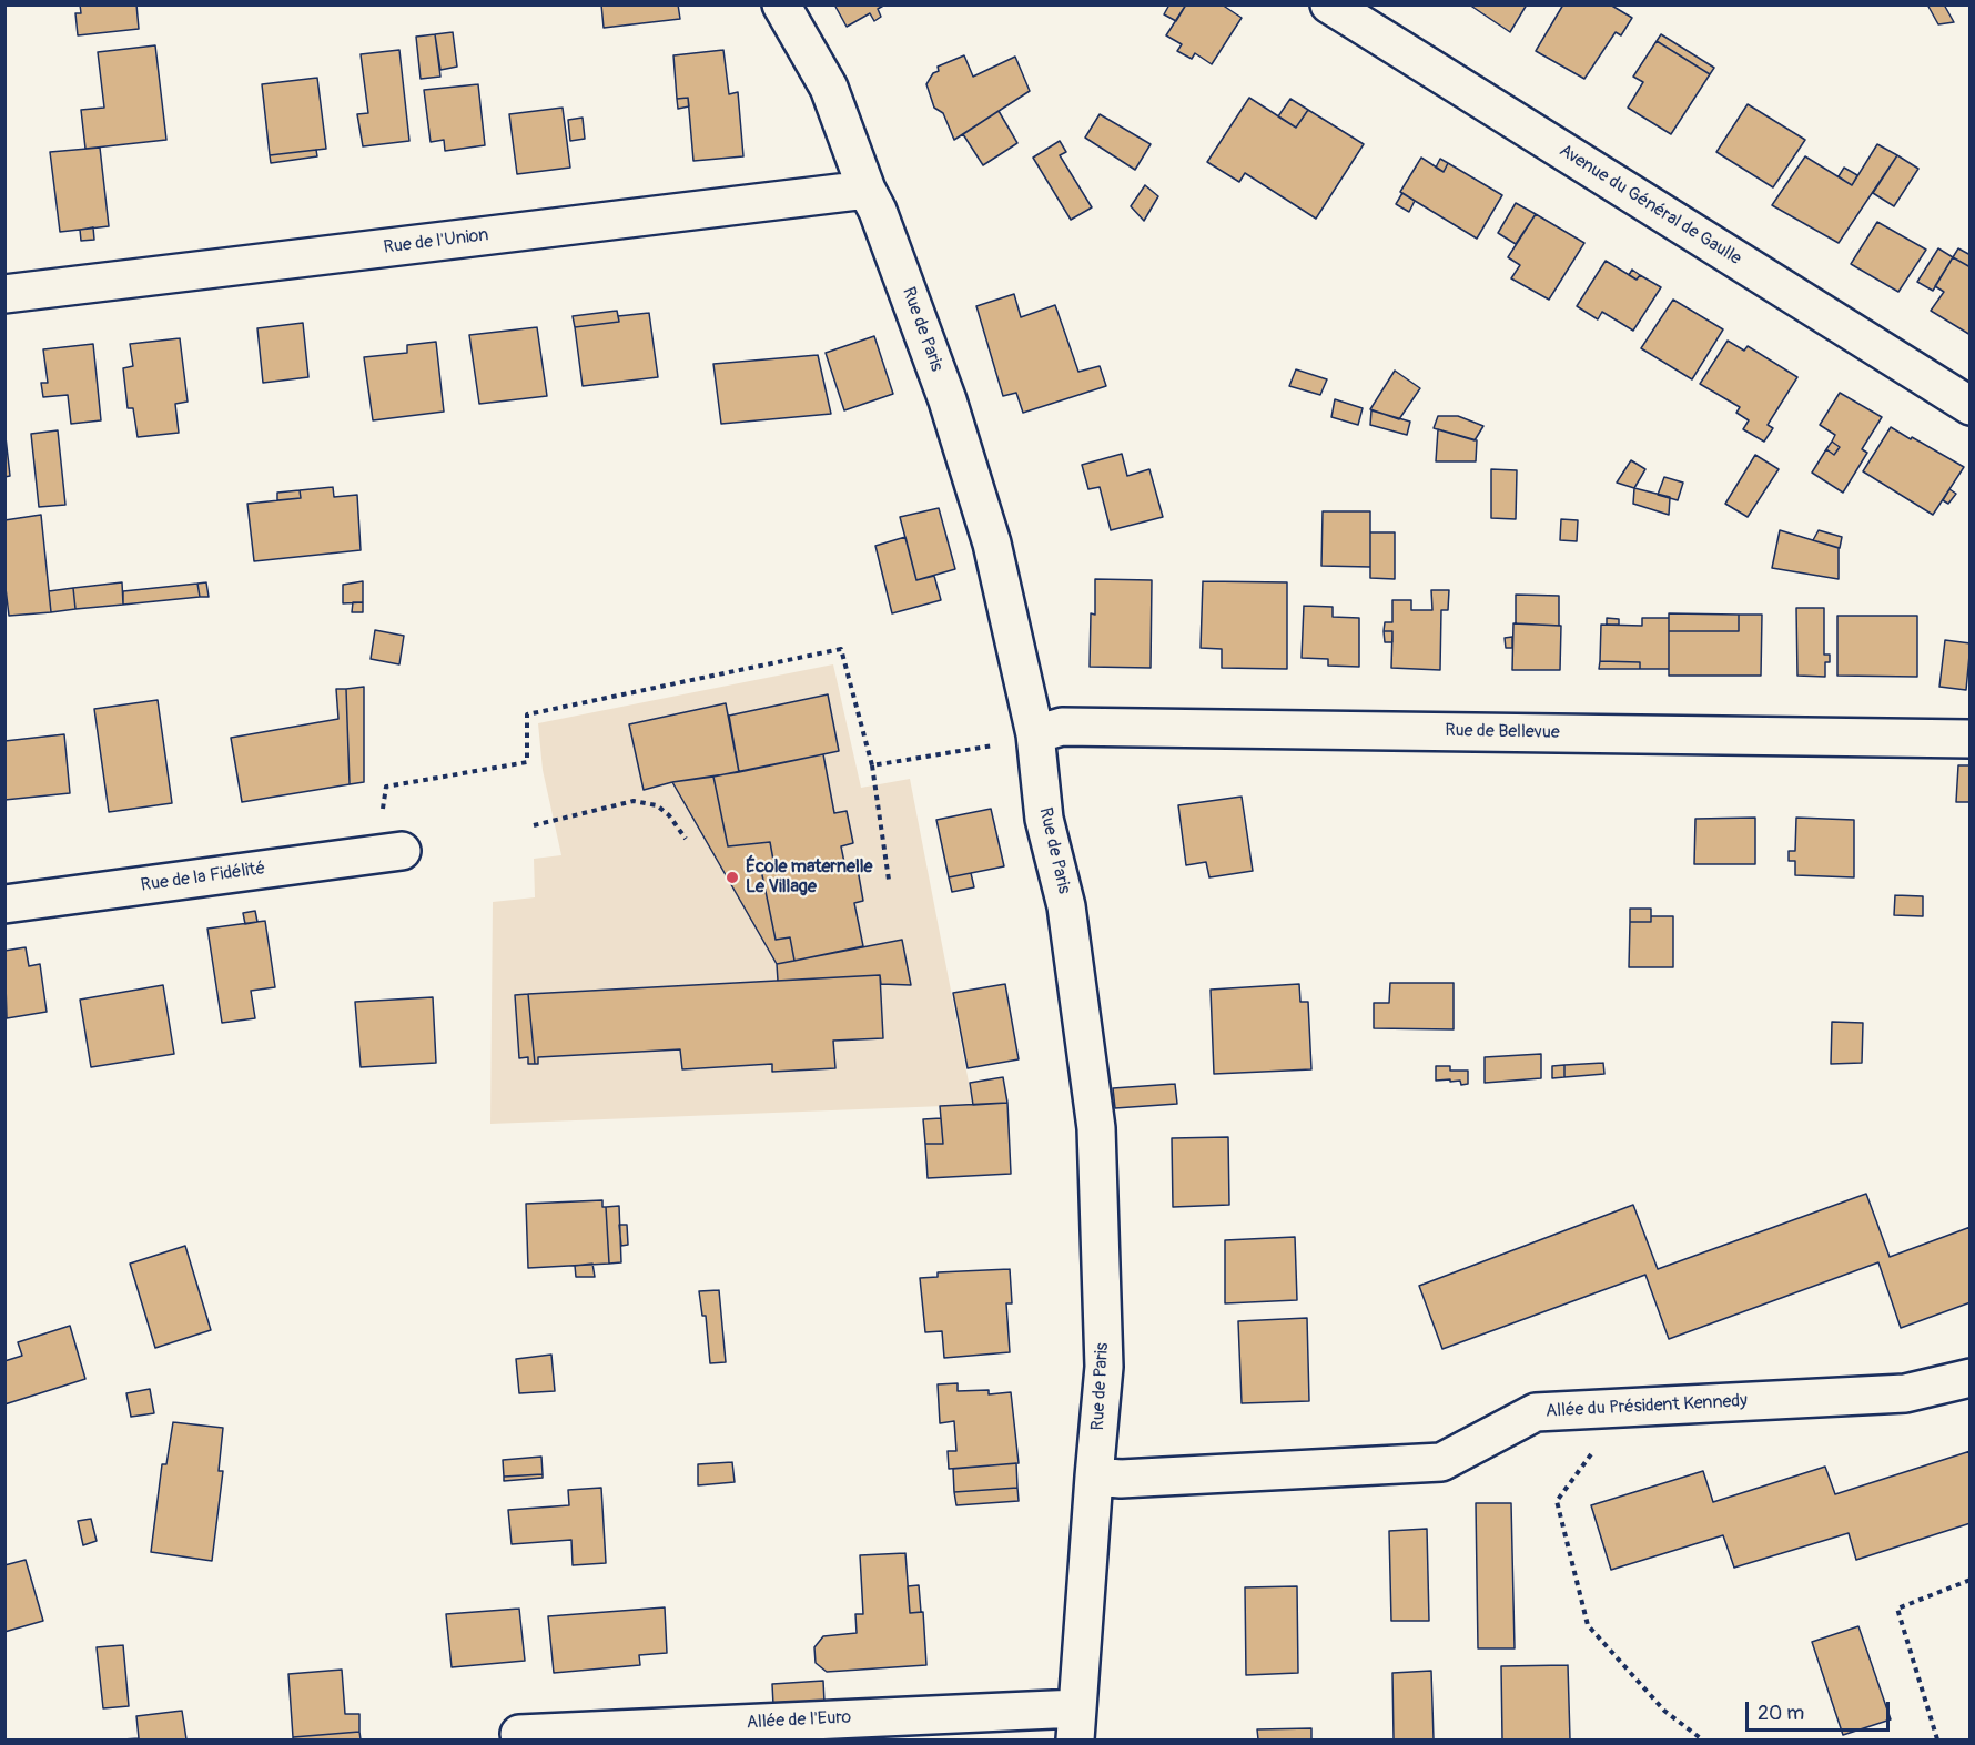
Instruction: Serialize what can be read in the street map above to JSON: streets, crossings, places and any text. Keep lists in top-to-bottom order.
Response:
{
  "streets": {
    "street": [
      "Avenue du Général de Gaulle",
      "Rue de l'Union",
      "Rue de Paris",
      "Rue de Bellevue",
      "Rue de la Fidélité",
      "Allée du Président Kennedy",
      "Allée de l'Euro"
    ]
  },
  "crossings": [
    ["Rue de l'Union", "Rue de Paris"],
    ["Rue de Paris", "Rue de Bellevue"],
    ["Rue de Paris", "Allée du Président Kennedy"],
    ["Rue de Paris", "Allée de l'Euro"]
  ],
  "places": ["École maternelle Le Village"],
  "scale_bar": "20 m"
}
